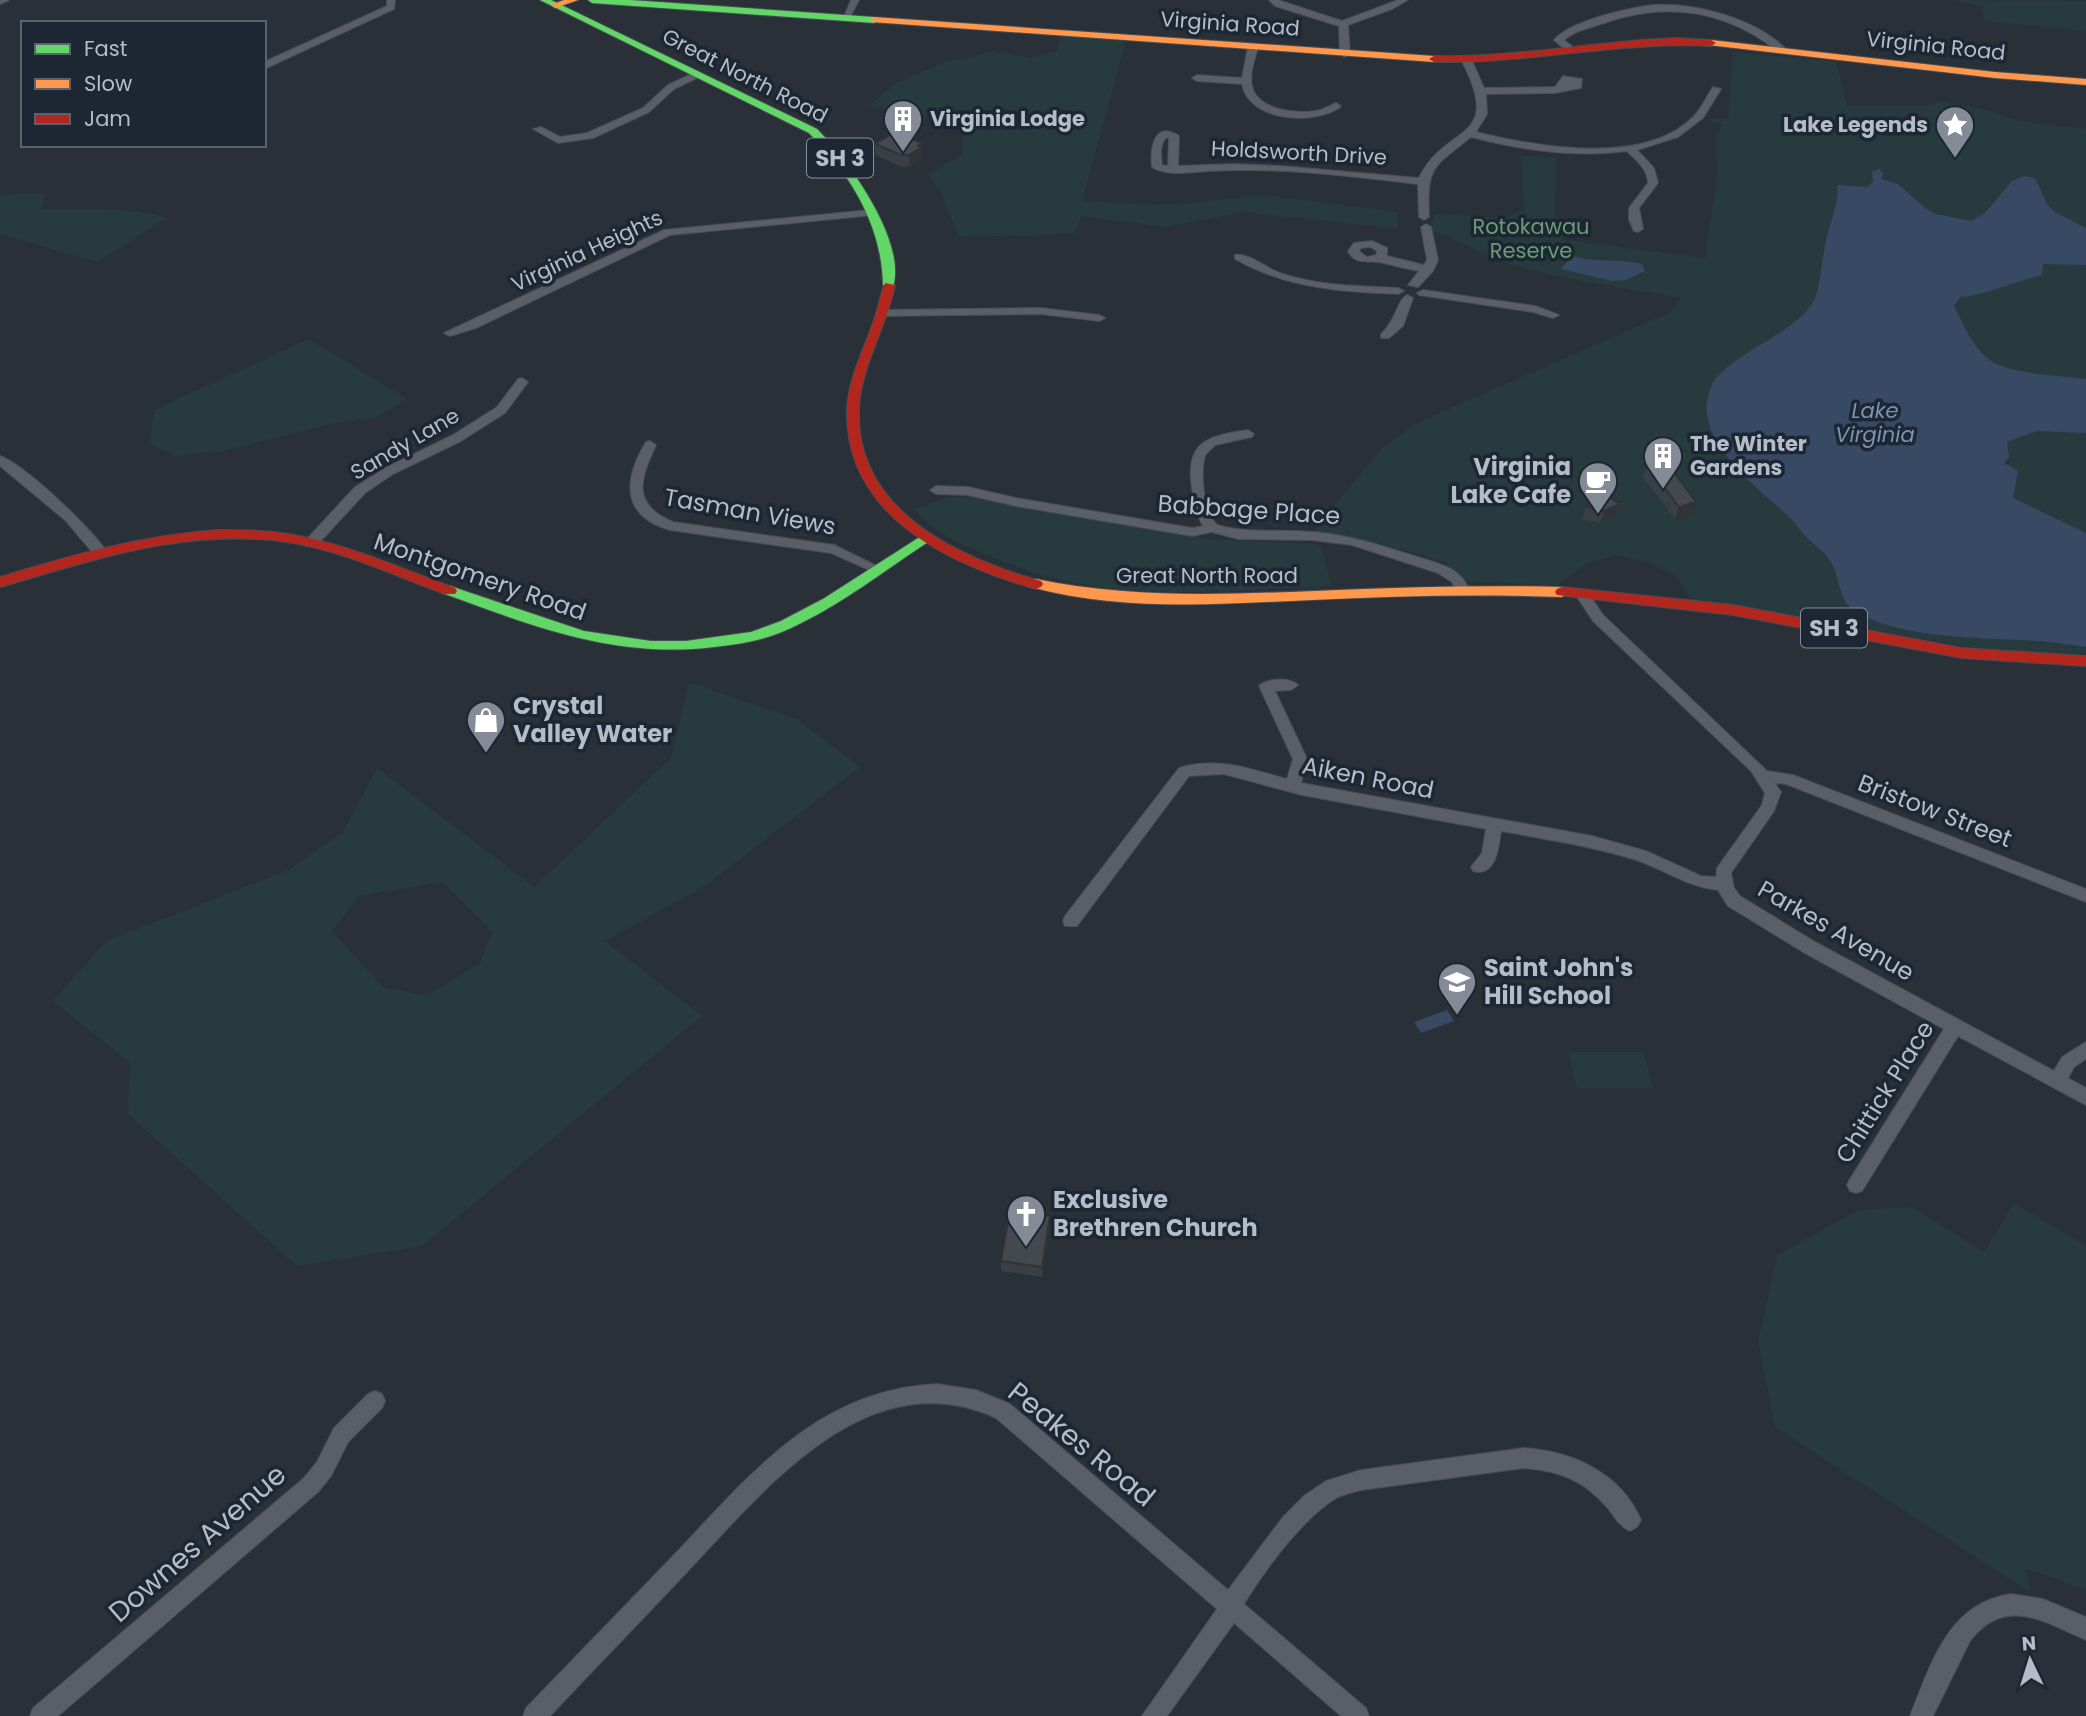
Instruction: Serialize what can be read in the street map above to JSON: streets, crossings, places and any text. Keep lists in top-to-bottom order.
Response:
{
  "streets": {
    "main road": [
      "Virginia Road",
      "Great North Road",
      "SH 3",
      "Montgomery Road"
    ],
    "street": [
      "Holdsworth Drive",
      "Virginia Heights",
      "Sandy Lane",
      "Babbage Place",
      "Tasman Views",
      "Aiken Road",
      "Bristow Street",
      "Parkes Avenue",
      "Chittick Place",
      "Peakes Road",
      "Downes Avenue"
    ]
  },
  "crossings": [
    ["Great North Road", "Virginia Heights"],
    ["Great North Road", "Babbage Place"],
    ["Great North Road", "Montgomery Road"],
    ["Sandy Lane", "Montgomery Road"],
    ["Tasman Views", "Montgomery Road"],
    ["Aiken Road", "Parkes Avenue"],
    ["Bristow Street", "Parkes Avenue"],
    ["Parkes Avenue", "Chittick Place"]
  ],
  "water": ["Lake Virginia"],
  "parks": ["Rotokawau Reserve"],
  "places": {
    "building": ["Virginia Lodge", "The Winter Gardens"],
    "place": ["Lake Legends"],
    "cafe": ["Virginia Lake Cafe"],
    "shop": ["Crystal Valley Water"],
    "school or university": ["Saint John's Hill School"],
    "church": ["Exclusive Brethren Church"]
  },
  "legend": ["Fast", "Slow", "Jam"],
  "north": "top"
}
